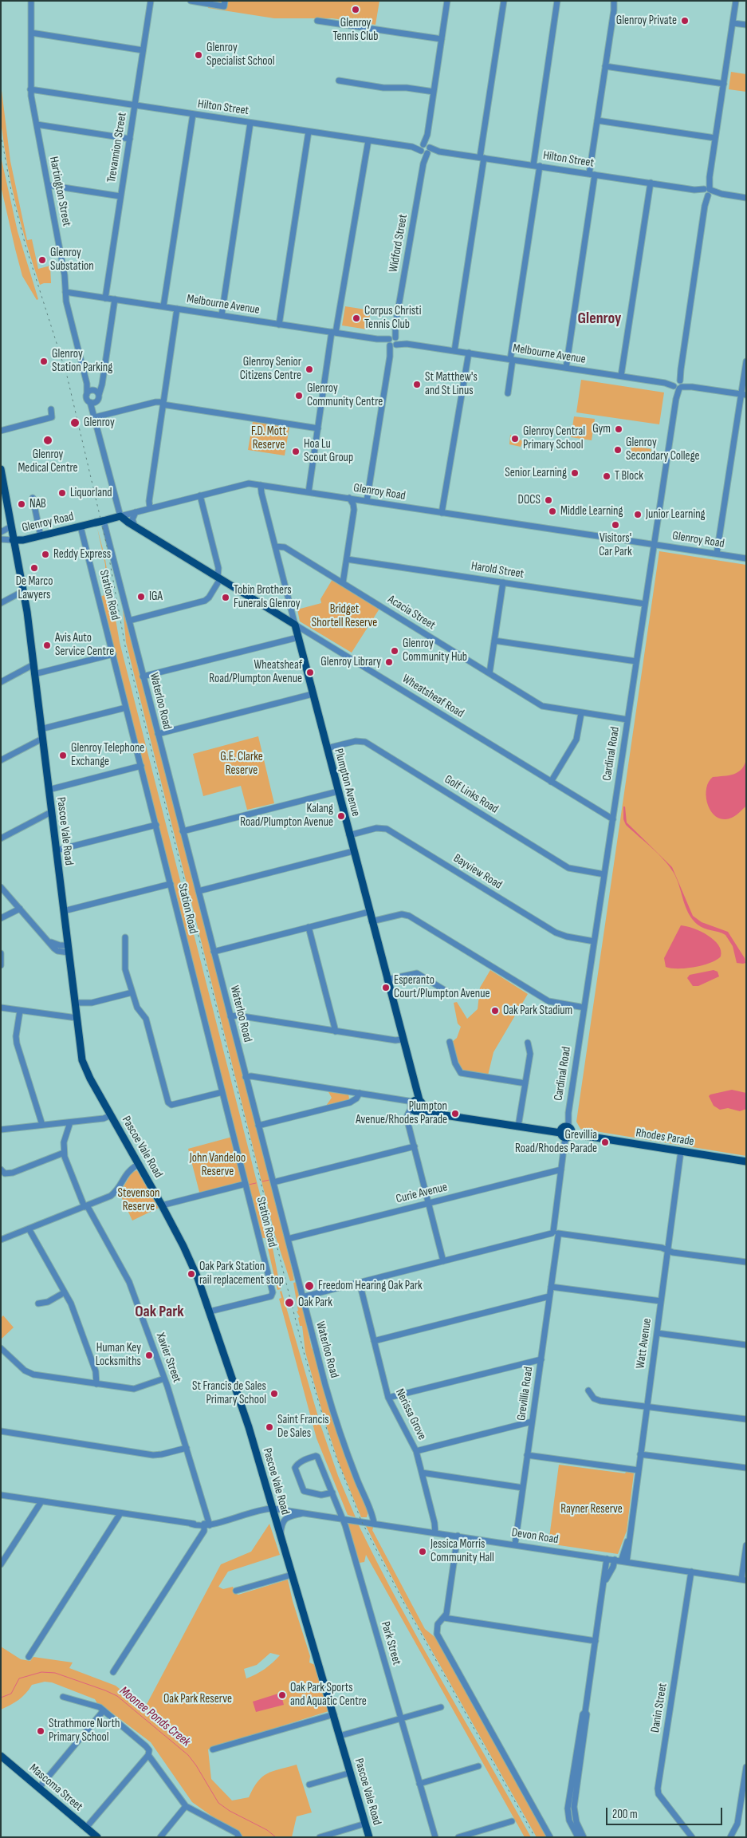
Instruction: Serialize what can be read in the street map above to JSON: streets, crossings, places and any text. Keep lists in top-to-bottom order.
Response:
{
  "streets": {
    "main road": [
      "Glenroy Road",
      "Wheatsheaf Road",
      "Plumpton Avenue",
      "Pascoe Vale Road",
      "Rhodes Parade",
      "Mascoma Street"
    ],
    "street": [
      "Hilton Street",
      "Trevannion Street",
      "Hartington Street",
      "Widford Street",
      "Melbourne Avenue",
      "Harold Street",
      "Station Road",
      "Acacia Street",
      "Waterloo Road",
      "Cardinal Road",
      "Golf Links Road",
      "Bayview Road",
      "Curie Avenue",
      "Watt Avenue",
      "Xavier Street",
      "Grevillia Road",
      "Nerissa Grove",
      "Devon Road",
      "Park Street",
      "Danin Street"
    ]
  },
  "crossings": [
    ["Hilton Street", "Trevannion Street"],
    ["Hilton Street", "Hartington Street"],
    ["Hilton Street", "Widford Street"],
    ["Hilton Street", "Cardinal Road"],
    ["Trevannion Street", "Melbourne Avenue"],
    ["Hartington Street", "Melbourne Avenue"],
    ["Widford Street", "Melbourne Avenue"],
    ["Widford Street", "Glenroy Road"],
    ["Melbourne Avenue", "Cardinal Road"],
    ["Glenroy Road", "Station Road"],
    ["Glenroy Road", "Wheatsheaf Road"],
    ["Glenroy Road", "Waterloo Road"],
    ["Glenroy Road", "Cardinal Road"],
    ["Glenroy Road", "Plumpton Avenue"],
    ["Glenroy Road", "Pascoe Vale Road"],
    ["Harold Street", "Cardinal Road"],
    ["Station Road", "Pascoe Vale Road"],
    ["Acacia Street", "Cardinal Road"],
    ["Acacia Street", "Plumpton Avenue"],
    ["Wheatsheaf Road", "Cardinal Road"],
    ["Wheatsheaf Road", "Plumpton Avenue"],
    ["Waterloo Road", "Curie Avenue"],
    ["Waterloo Road", "Devon Road"],
    ["Cardinal Road", "Golf Links Road"],
    ["Cardinal Road", "Bayview Road"],
    ["Cardinal Road", "Rhodes Parade"],
    ["Cardinal Road", "Grevillia Road"],
    ["Plumpton Avenue", "Golf Links Road"],
    ["Plumpton Avenue", "Bayview Road"],
    ["Plumpton Avenue", "Rhodes Parade"],
    ["Pascoe Vale Road", "Devon Road"],
    ["Rhodes Parade", "Watt Avenue"],
    ["Rhodes Parade", "Grevillia Road"],
    ["Curie Avenue", "Grevillia Road"],
    ["Watt Avenue", "Devon Road"],
    ["Xavier Street", "Devon Road"],
    ["Grevillia Road", "Devon Road"],
    ["Nerissa Grove", "Devon Road"],
    ["Devon Road", "Park Street"],
    ["Devon Road", "Danin Street"]
  ],
  "districts": ["Glenroy", "Oak Park"],
  "water": ["Moonee Ponds Creek"],
  "parks": [
    "F.D. Mott Reserve",
    "Bridget Shortell Reserve",
    "G.E. Clarke Reserve",
    "John Vandeloo Reserve",
    "Stevenson Reserve",
    "Rayner Reserve",
    "Oak Park Reserve"
  ],
  "places": [
    "Glenroy Tennis Club",
    "Glenroy Private",
    "Glenroy Specialist School",
    "Glenroy Substation",
    "Corpus Christi Tennis Club",
    "Glenroy Station Parking",
    "Glenroy Senior Citizens Centre",
    "St Matthew's and St Linus",
    "Glenroy Community Centre",
    "Glenroy",
    "Gym",
    "Glenroy Central Primary School",
    "Glenroy Medical Centre",
    "Glenroy Secondary College",
    "Hoa Lu Scout Group",
    "Senior Learning",
    "T Block",
    "Liquorland",
    "DOCS",
    "NAB",
    "Middle Learning",
    "Junior Learning",
    "Visitors' Car Park",
    "Reddy Express",
    "De Marco Lawyers",
    "IGA",
    "Tobin Brothers Funerals Glenroy",
    "Avis Auto Service Centre",
    "Glenroy Community Hub",
    "Glenroy Library",
    "Wheatsheaf Road/Plumpton Avenue",
    "Glenroy Telephone Exchange",
    "Kalang Road/Plumpton Avenue",
    "Esperanto Court/Plumpton Avenue",
    "Oak Park Stadium",
    "Plumpton Avenue/Rhodes Parade",
    "Grevillia Road/Rhodes Parade",
    "Oak Park Station rail replacement stop",
    "Freedom Hearing Oak Park",
    "Oak Park",
    "Human Key Locksmiths",
    "St Francis de Sales Primary School",
    "Saint Francis De Sales",
    "Jessica Morris Community Hall",
    "Oak Park Sports and Aquatic Centre",
    "Strathmore North Primary School"
  ],
  "scale_bar": "200 m"
}
